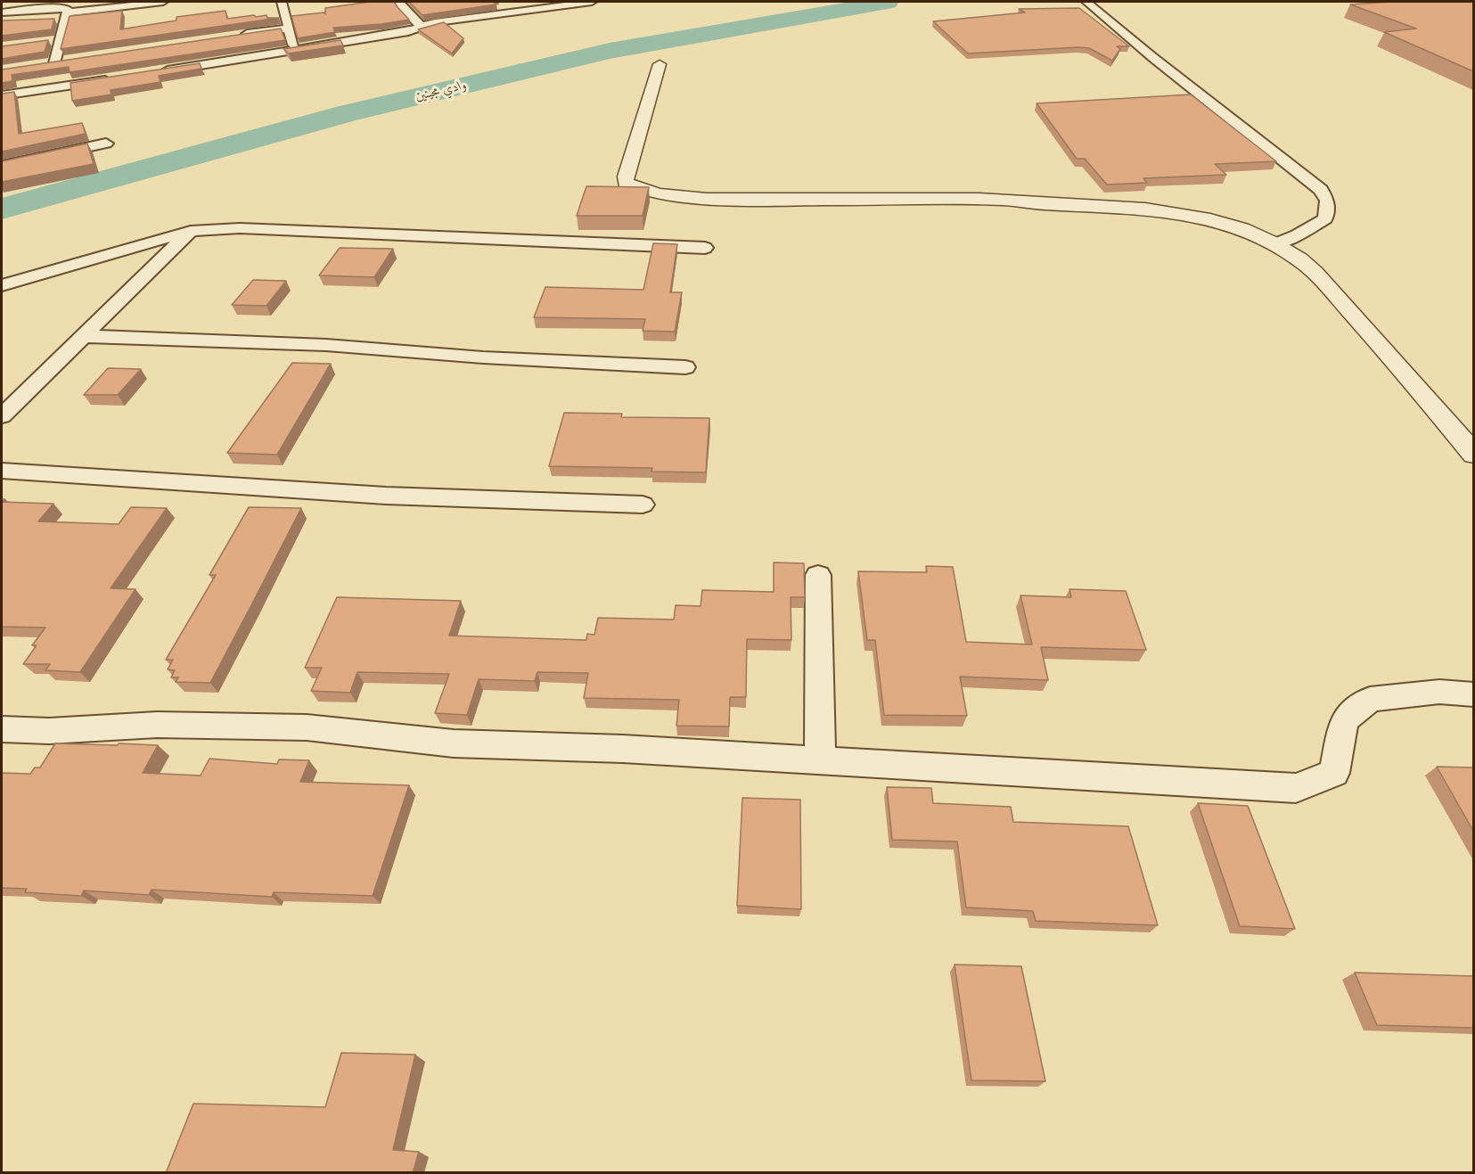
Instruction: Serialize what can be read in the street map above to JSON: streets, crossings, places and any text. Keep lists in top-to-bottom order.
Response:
{
  "water": ["وادي مجينين"]
}
